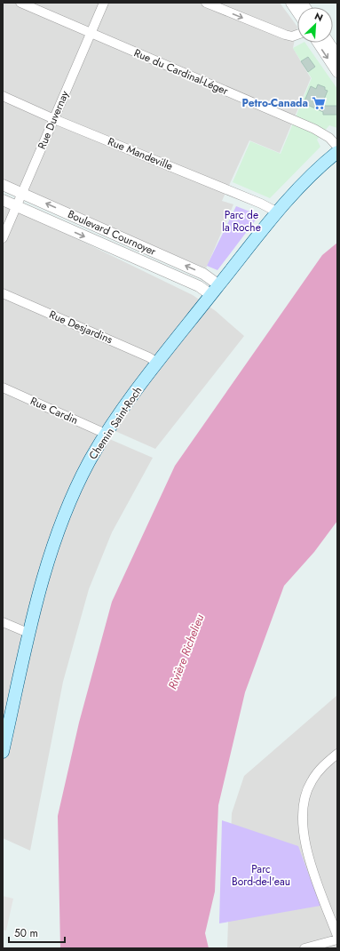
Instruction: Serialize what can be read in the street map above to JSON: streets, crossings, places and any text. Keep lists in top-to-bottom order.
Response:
{
  "streets": {
    "main road": ["Chemin Saint-Roch"],
    "street": [
      "Rue du Cardinal-Léger",
      "Rue Duvernay",
      "Rue Mandeville",
      "Boulevard Cournoyer",
      "Rue Desjardins",
      "Rue Cardin"
    ]
  },
  "crossings": [
    ["Rue du Cardinal-Léger", "Rue Duvernay"],
    ["Rue Duvernay", "Rue Mandeville"],
    ["Rue Duvernay", "Boulevard Cournoyer"],
    ["Rue Mandeville", "Chemin Saint-Roch"],
    ["Boulevard Cournoyer", "Chemin Saint-Roch"],
    ["Rue Desjardins", "Chemin Saint-Roch"],
    ["Rue Cardin", "Chemin Saint-Roch"]
  ],
  "water": ["Rivière Richelieu"],
  "parks": ["Parc de la Roche", "Parc Bord-de-l'eau"],
  "places": {
    "supermarket": ["Petro-Canada"]
  },
  "scale_bar": "50 m",
  "north": "top right"
}
